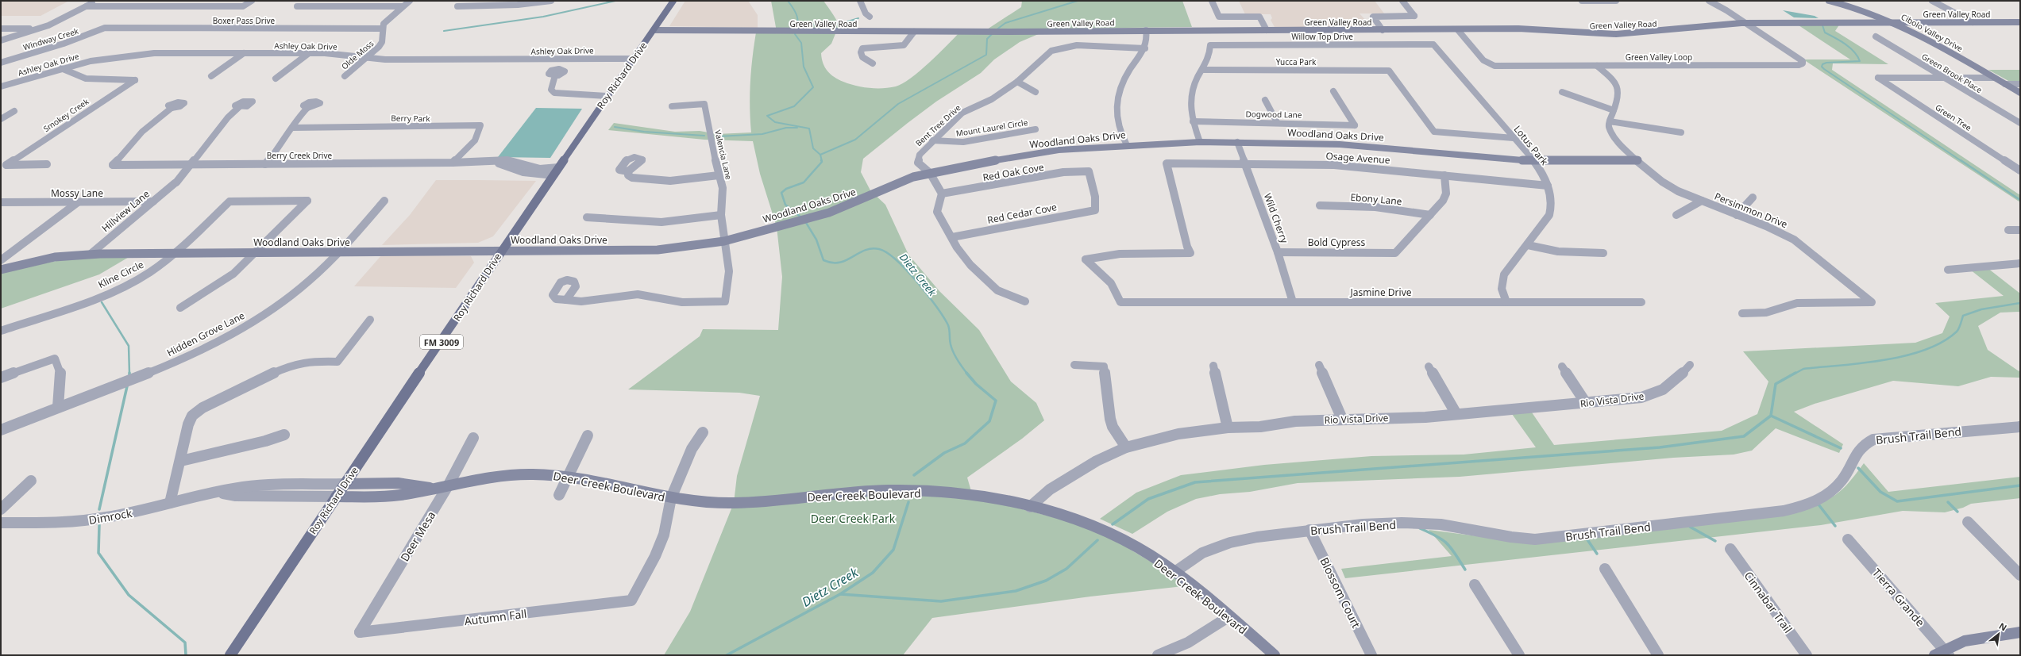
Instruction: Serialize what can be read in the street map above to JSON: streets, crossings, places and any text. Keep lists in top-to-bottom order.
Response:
{
  "streets": {
    "main road": ["Roy Richard Drive", "FM 3009"],
    "street": [
      "Green Valley Road",
      "Boxer Pass Drive",
      "Cibolo Valley Drive",
      "Willow Top Drive",
      "Windway Creek",
      "Ashley Oak Drive",
      "Olde Moss",
      "Green Valley Loop",
      "Yucca Park",
      "Green Brook Place",
      "Dogwood Lane",
      "Smokey Creek",
      "Green Tree",
      "Berry Park",
      "Bent Tree Drive",
      "Mount Laurel Circle",
      "Woodland Oaks Drive",
      "Lotus Park",
      "Valencia Lane",
      "Berry Creek Drive",
      "Osage Avenue",
      "Red Oak Cove",
      "Mossy Lane",
      "Ebony Lane",
      "Persimmon Drive",
      "Hillview Lane",
      "Red Cedar Cove",
      "Wild Cherry",
      "Bold Cypress",
      "Kline Circle",
      "Jasmine Drive",
      "Hidden Grove Lane",
      "Rio Vista Drive",
      "Brush Trail Bend",
      "Deer Creek Boulevard",
      "Dimrock",
      "Deer Mesa",
      "Blossom Court",
      "Tierra Grande",
      "Cinnabar Trail",
      "Autumn Fall"
    ]
  },
  "crossings": [
    ["Green Valley Road", "Cibolo Valley Drive"],
    ["Green Valley Road", "Green Valley Loop"],
    ["Green Valley Road", "Roy Richard Drive"],
    ["Boxer Pass Drive", "Windway Creek"],
    ["Boxer Pass Drive", "Olde Moss"],
    ["Willow Top Drive", "Yucca Park"],
    ["Willow Top Drive", "Lotus Park"],
    ["Ashley Oak Drive", "Olde Moss"],
    ["Ashley Oak Drive", "Roy Richard Drive"],
    ["Ashley Oak Drive", "Smokey Creek"],
    ["Yucca Park", "Lotus Park"],
    ["Green Brook Place", "Green Tree"],
    ["Roy Richard Drive", "Woodland Oaks Drive"],
    ["Roy Richard Drive", "Berry Creek Drive"],
    ["Roy Richard Drive", "Deer Creek Boulevard"],
    ["Roy Richard Drive", "Dimrock"],
    ["Berry Park", "Berry Creek Drive"],
    ["Bent Tree Drive", "Mount Laurel Circle"],
    ["Bent Tree Drive", "Woodland Oaks Drive"],
    ["Bent Tree Drive", "Red Oak Cove"],
    ["Woodland Oaks Drive", "Lotus Park"],
    ["Woodland Oaks Drive", "Valencia Lane"],
    ["Woodland Oaks Drive", "Persimmon Drive"],
    ["Woodland Oaks Drive", "Hillview Lane"],
    ["Woodland Oaks Drive", "Wild Cherry"],
    ["Woodland Oaks Drive", "Kline Circle"],
    ["Woodland Oaks Drive", "Hidden Grove Lane"],
    ["Lotus Park", "Osage Avenue"],
    ["Lotus Park", "Jasmine Drive"],
    ["Berry Creek Drive", "Hillview Lane"],
    ["Osage Avenue", "Wild Cherry"],
    ["Osage Avenue", "Jasmine Drive"],
    ["Red Oak Cove", "Red Cedar Cove"],
    ["Mossy Lane", "Hillview Lane"],
    ["Ebony Lane", "Bold Cypress"],
    ["Wild Cherry", "Bold Cypress"],
    ["Wild Cherry", "Jasmine Drive"],
    ["Rio Vista Drive", "Deer Creek Boulevard"],
    ["Brush Trail Bend", "Deer Creek Boulevard"],
    ["Brush Trail Bend", "Blossom Court"],
    ["Deer Creek Boulevard", "Dimrock"],
    ["Deer Creek Boulevard", "Deer Mesa"],
    ["Deer Creek Boulevard", "Autumn Fall"],
    ["Deer Mesa", "Autumn Fall"]
  ],
  "water": ["Dietz Creek"],
  "parks": ["Deer Creek Park"],
  "north": "top right"
}
